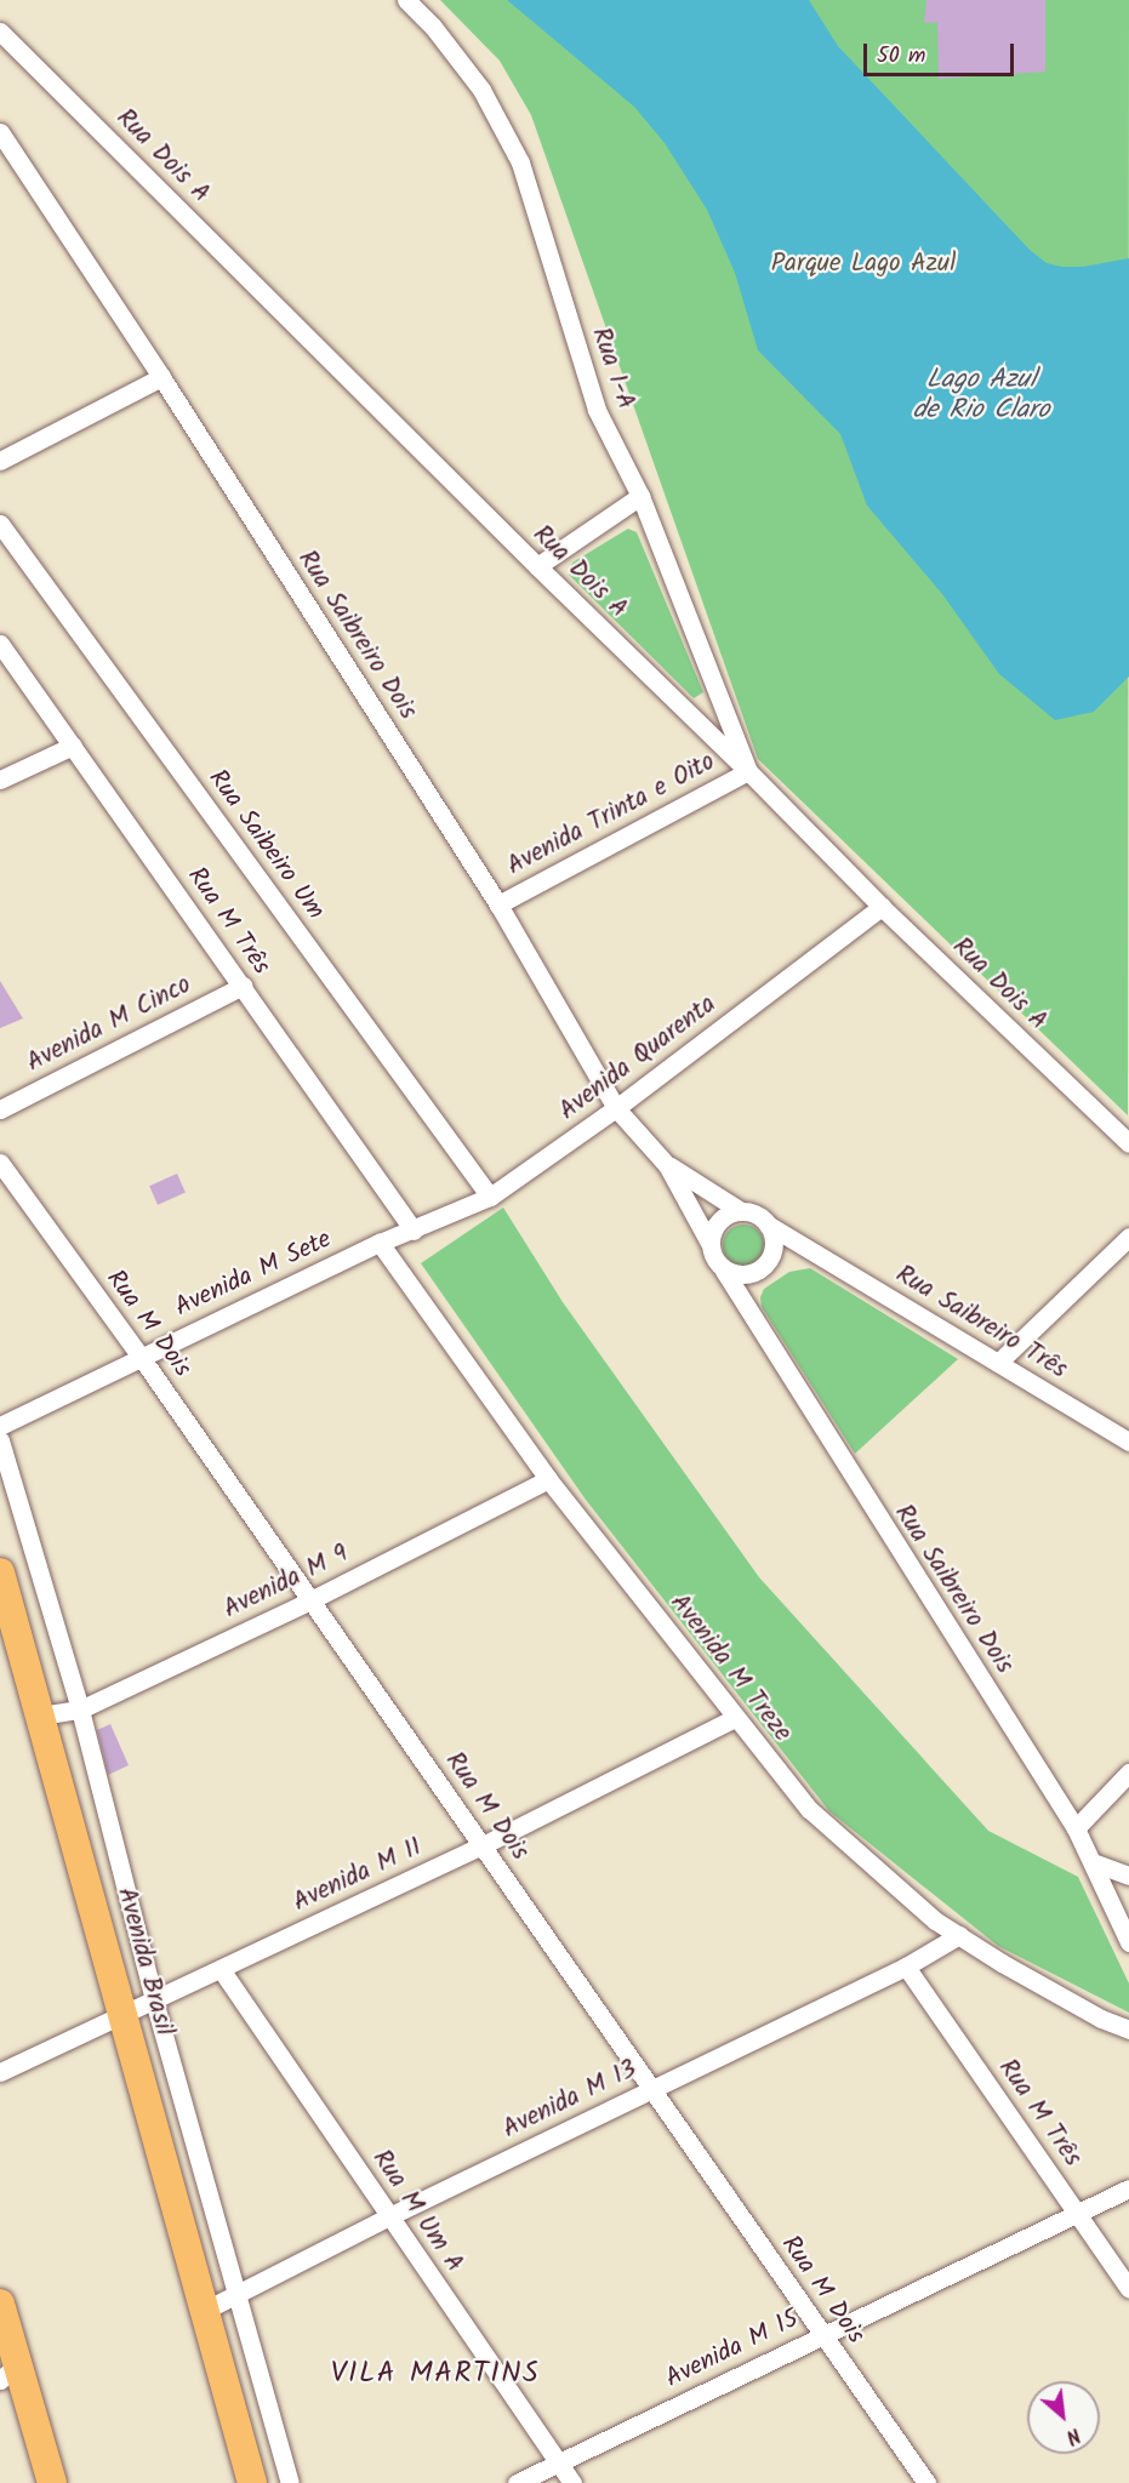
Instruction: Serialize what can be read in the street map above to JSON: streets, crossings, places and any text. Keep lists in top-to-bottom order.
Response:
{
  "streets": {
    "main road": ["Avenida Brasil"],
    "street": [
      "Rua Dois A",
      "Rua 1-A",
      "Rua Saibreiro Dois",
      "Avenida Trinta e Oito",
      "Rua Saibeiro Um",
      "Rua M Três",
      "Avenida M Cinco",
      "Avenida Quarenta",
      "Avenida M Sete",
      "Rua Saibreiro Três",
      "Rua M Dois",
      "Avenida M 9",
      "Avenida M Treze",
      "Avenida M 11",
      "Avenida M 13",
      "Rua M Um A",
      "Avenida M 15"
    ]
  },
  "crossings": [
    ["Rua Dois A", "Rua 1-A"],
    ["Rua Dois A", "Avenida Trinta e Oito"],
    ["Rua Dois A", "Avenida Quarenta"],
    ["Rua 1-A", "Avenida Trinta e Oito"],
    ["Rua Saibreiro Dois", "Avenida Trinta e Oito"],
    ["Rua Saibreiro Dois", "Avenida Quarenta"],
    ["Rua Saibreiro Dois", "Rua Saibreiro Três"],
    ["Rua Saibeiro Um", "Avenida Quarenta"],
    ["Rua M Três", "Avenida M Cinco"],
    ["Rua M Três", "Avenida Quarenta"],
    ["Rua M Três", "Avenida M Sete"],
    ["Rua M Três", "Avenida M 13"],
    ["Rua M Três", "Avenida M 15"],
    ["Avenida Quarenta", "Avenida M Sete"],
    ["Avenida M Sete", "Rua M Dois"],
    ["Avenida M Sete", "Avenida M Treze"],
    ["Rua M Dois", "Avenida M 9"],
    ["Rua M Dois", "Avenida M 11"],
    ["Rua M Dois", "Avenida M 13"],
    ["Rua M Dois", "Avenida M 15"],
    ["Avenida M 9", "Avenida M Treze"],
    ["Avenida M 9", "Avenida Brasil"],
    ["Avenida M Treze", "Avenida M 11"],
    ["Avenida M Treze", "Avenida M 13"],
    ["Avenida M 11", "Avenida Brasil"],
    ["Avenida M 11", "Rua M Um A"],
    ["Avenida Brasil", "Avenida M 13"],
    ["Avenida M 13", "Rua M Um A"],
    ["Rua M Um A", "Avenida M 15"]
  ],
  "districts": ["VILA MARTINS"],
  "water": ["Lago Azul de Rio Claro"],
  "parks": ["Parque Lago Azul"],
  "scale_bar": "50 m",
  "north": "bottom right"
}
